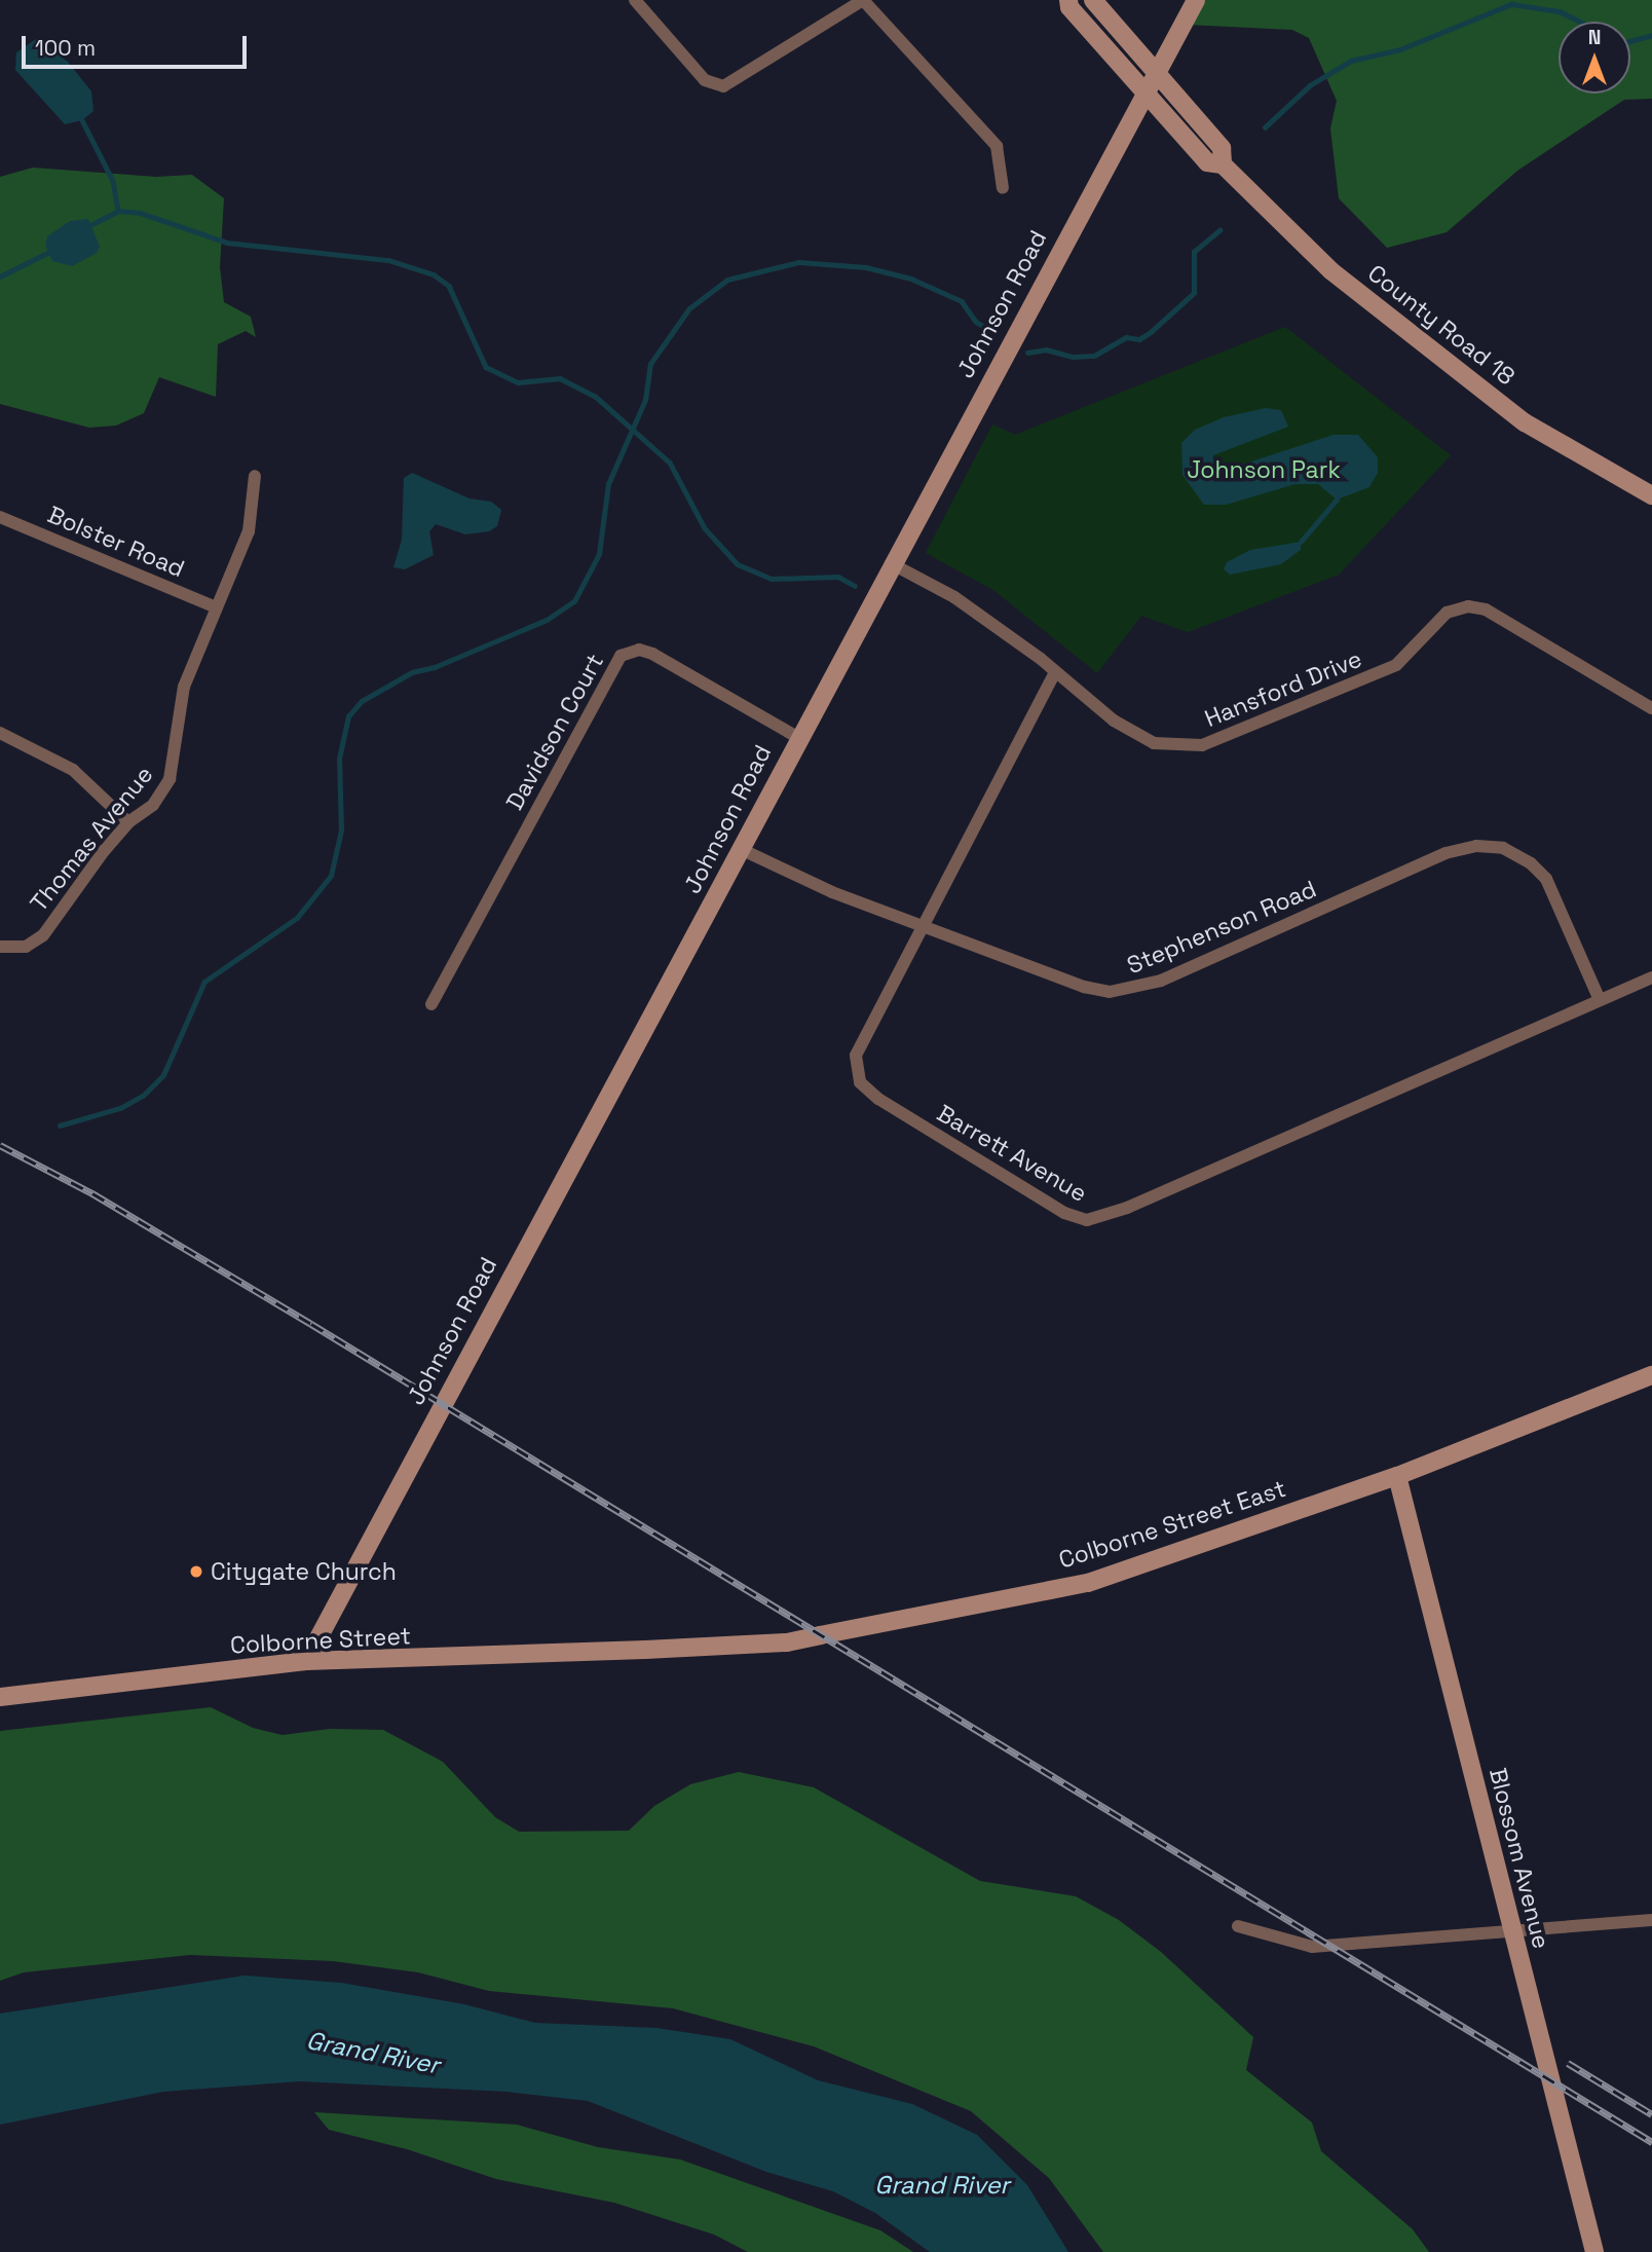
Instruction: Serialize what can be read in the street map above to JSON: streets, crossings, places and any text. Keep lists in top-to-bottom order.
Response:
{
  "streets": {
    "main road": [
      "Johnson Road",
      "County Road 18",
      "Colborne Street East",
      "Colborne Street",
      "Blossom Avenue"
    ],
    "street": [
      "Bolster Road",
      "Hansford Drive",
      "Davidson Court",
      "Thomas Avenue",
      "Stephenson Road",
      "Barrett Avenue"
    ]
  },
  "crossings": [
    ["Johnson Road", "County Road 18"],
    ["Johnson Road", "Hansford Drive"],
    ["Johnson Road", "Davidson Court"],
    ["Johnson Road", "Stephenson Road"],
    ["Johnson Road", "Colborne Street"],
    ["Bolster Road", "Thomas Avenue"],
    ["Hansford Drive", "Barrett Avenue"],
    ["Stephenson Road", "Barrett Avenue"],
    ["Colborne Street East", "Colborne Street"],
    ["Colborne Street East", "Blossom Avenue"]
  ],
  "water": ["Grand River"],
  "parks": ["Johnson Park"],
  "places": ["Citygate Church"],
  "scale_bar": "100 m",
  "north": "top"
}
